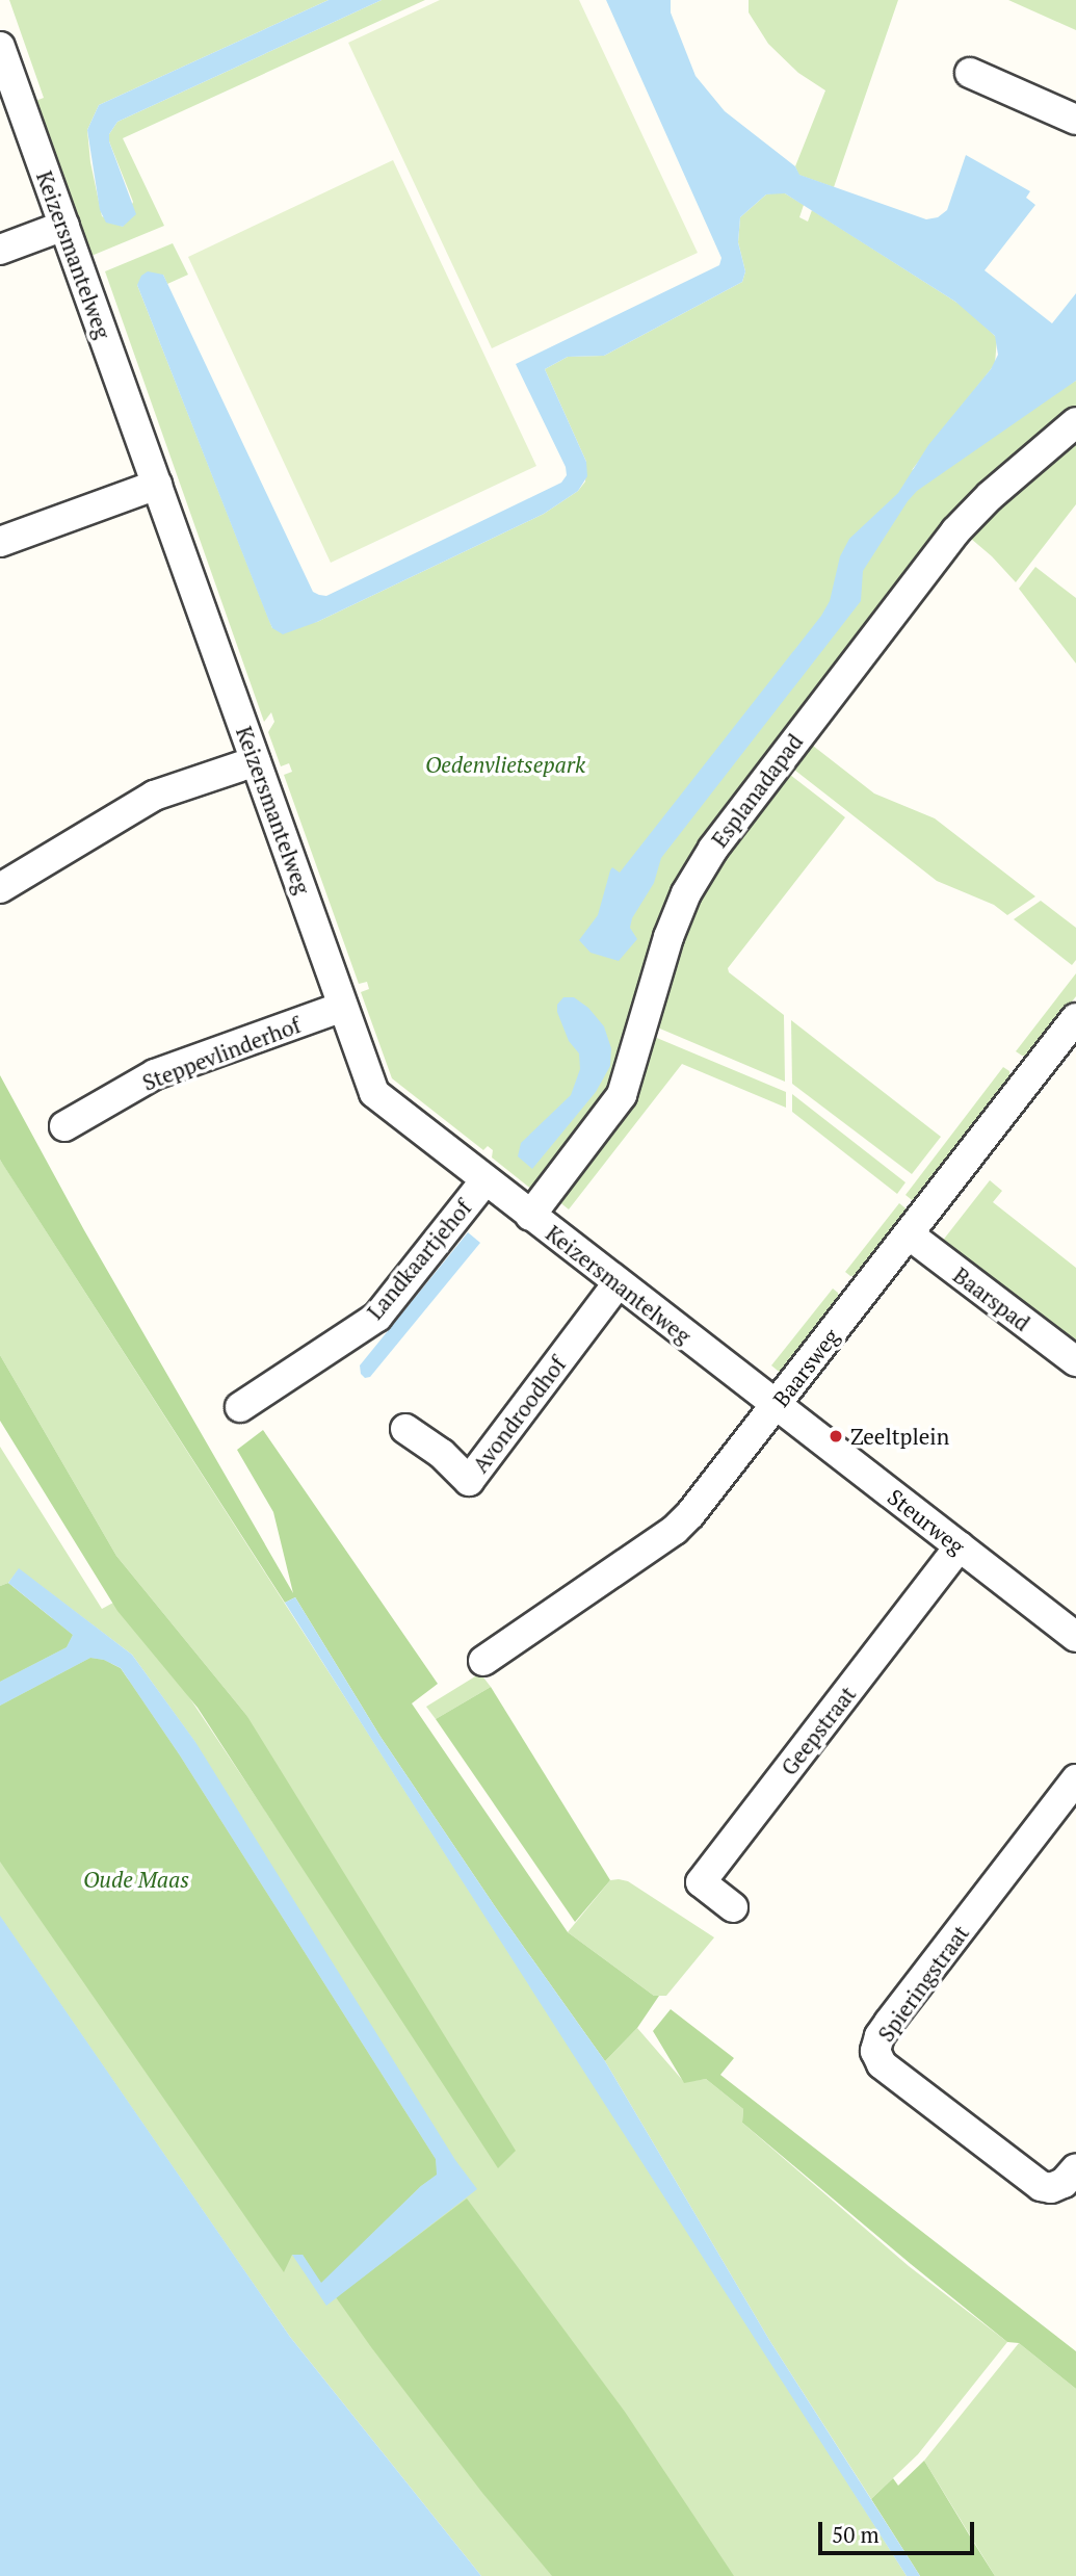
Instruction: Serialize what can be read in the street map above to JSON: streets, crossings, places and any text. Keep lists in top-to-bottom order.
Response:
{
  "streets": {
    "street": [
      "Keizersmantelweg",
      "Esplanadapad",
      "Steppevlinderhof",
      "Landkaartjehof",
      "Baarspad",
      "Baarsweg",
      "Avondroodhof",
      "Steurweg",
      "Geepstraat",
      "Spieringstraat"
    ]
  },
  "crossings": [
    ["Keizersmantelweg", "Esplanadapad"],
    ["Keizersmantelweg", "Steppevlinderhof"],
    ["Keizersmantelweg", "Landkaartjehof"],
    ["Keizersmantelweg", "Baarsweg"],
    ["Keizersmantelweg", "Avondroodhof"],
    ["Keizersmantelweg", "Steurweg"],
    ["Baarspad", "Baarsweg"],
    ["Baarsweg", "Steurweg"],
    ["Steurweg", "Geepstraat"]
  ],
  "parks": ["Oedenvlietsepark", "Oude Maas"],
  "places": ["Zeeltplein"],
  "scale_bar": "50 m"
}
